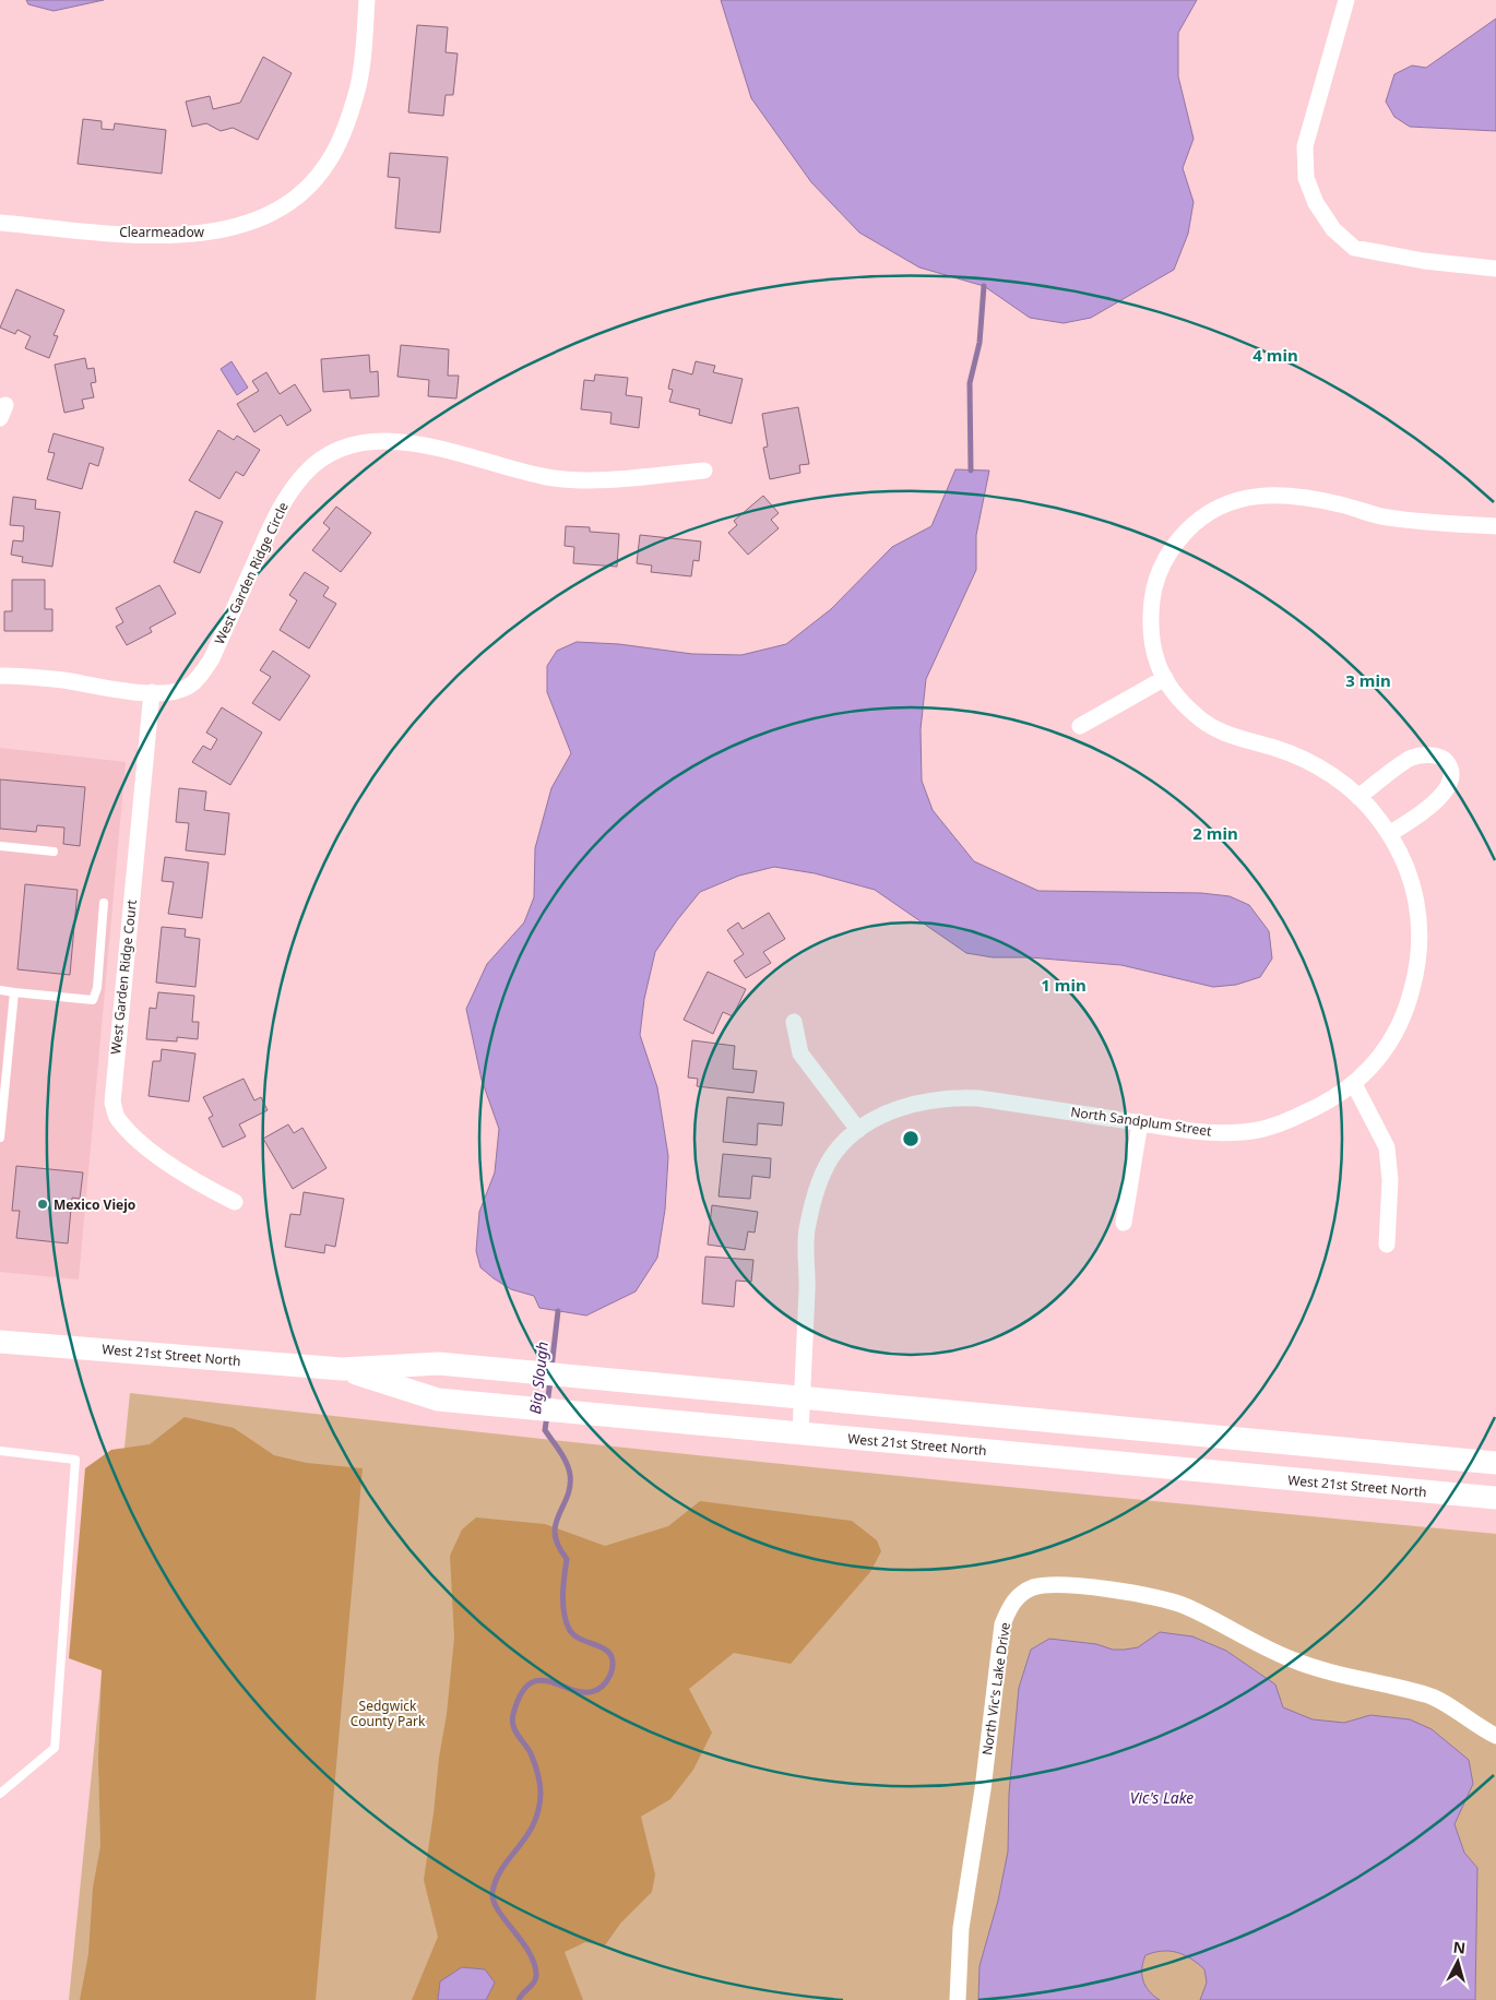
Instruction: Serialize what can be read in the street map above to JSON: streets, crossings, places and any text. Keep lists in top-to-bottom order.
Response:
{
  "streets": {
    "main road": ["West 21st Street North"],
    "street": [
      "Clearmeadow",
      "West Garden Ridge Circle",
      "West Garden Ridge Court",
      "North Sandplum Street",
      "North Vic's Lake Drive"
    ]
  },
  "crossings": [
    ["West Garden Ridge Circle", "West Garden Ridge Court"],
    ["North Sandplum Street", "West 21st Street North"]
  ],
  "water": ["Big Slough", "Vic's Lake"],
  "parks": ["Sedgwick County Park"],
  "places": ["Mexico Viejo"],
  "north": "top",
  "rings": [
    "4 min",
    "3 min",
    "2 min",
    "1 min"
  ]
}
